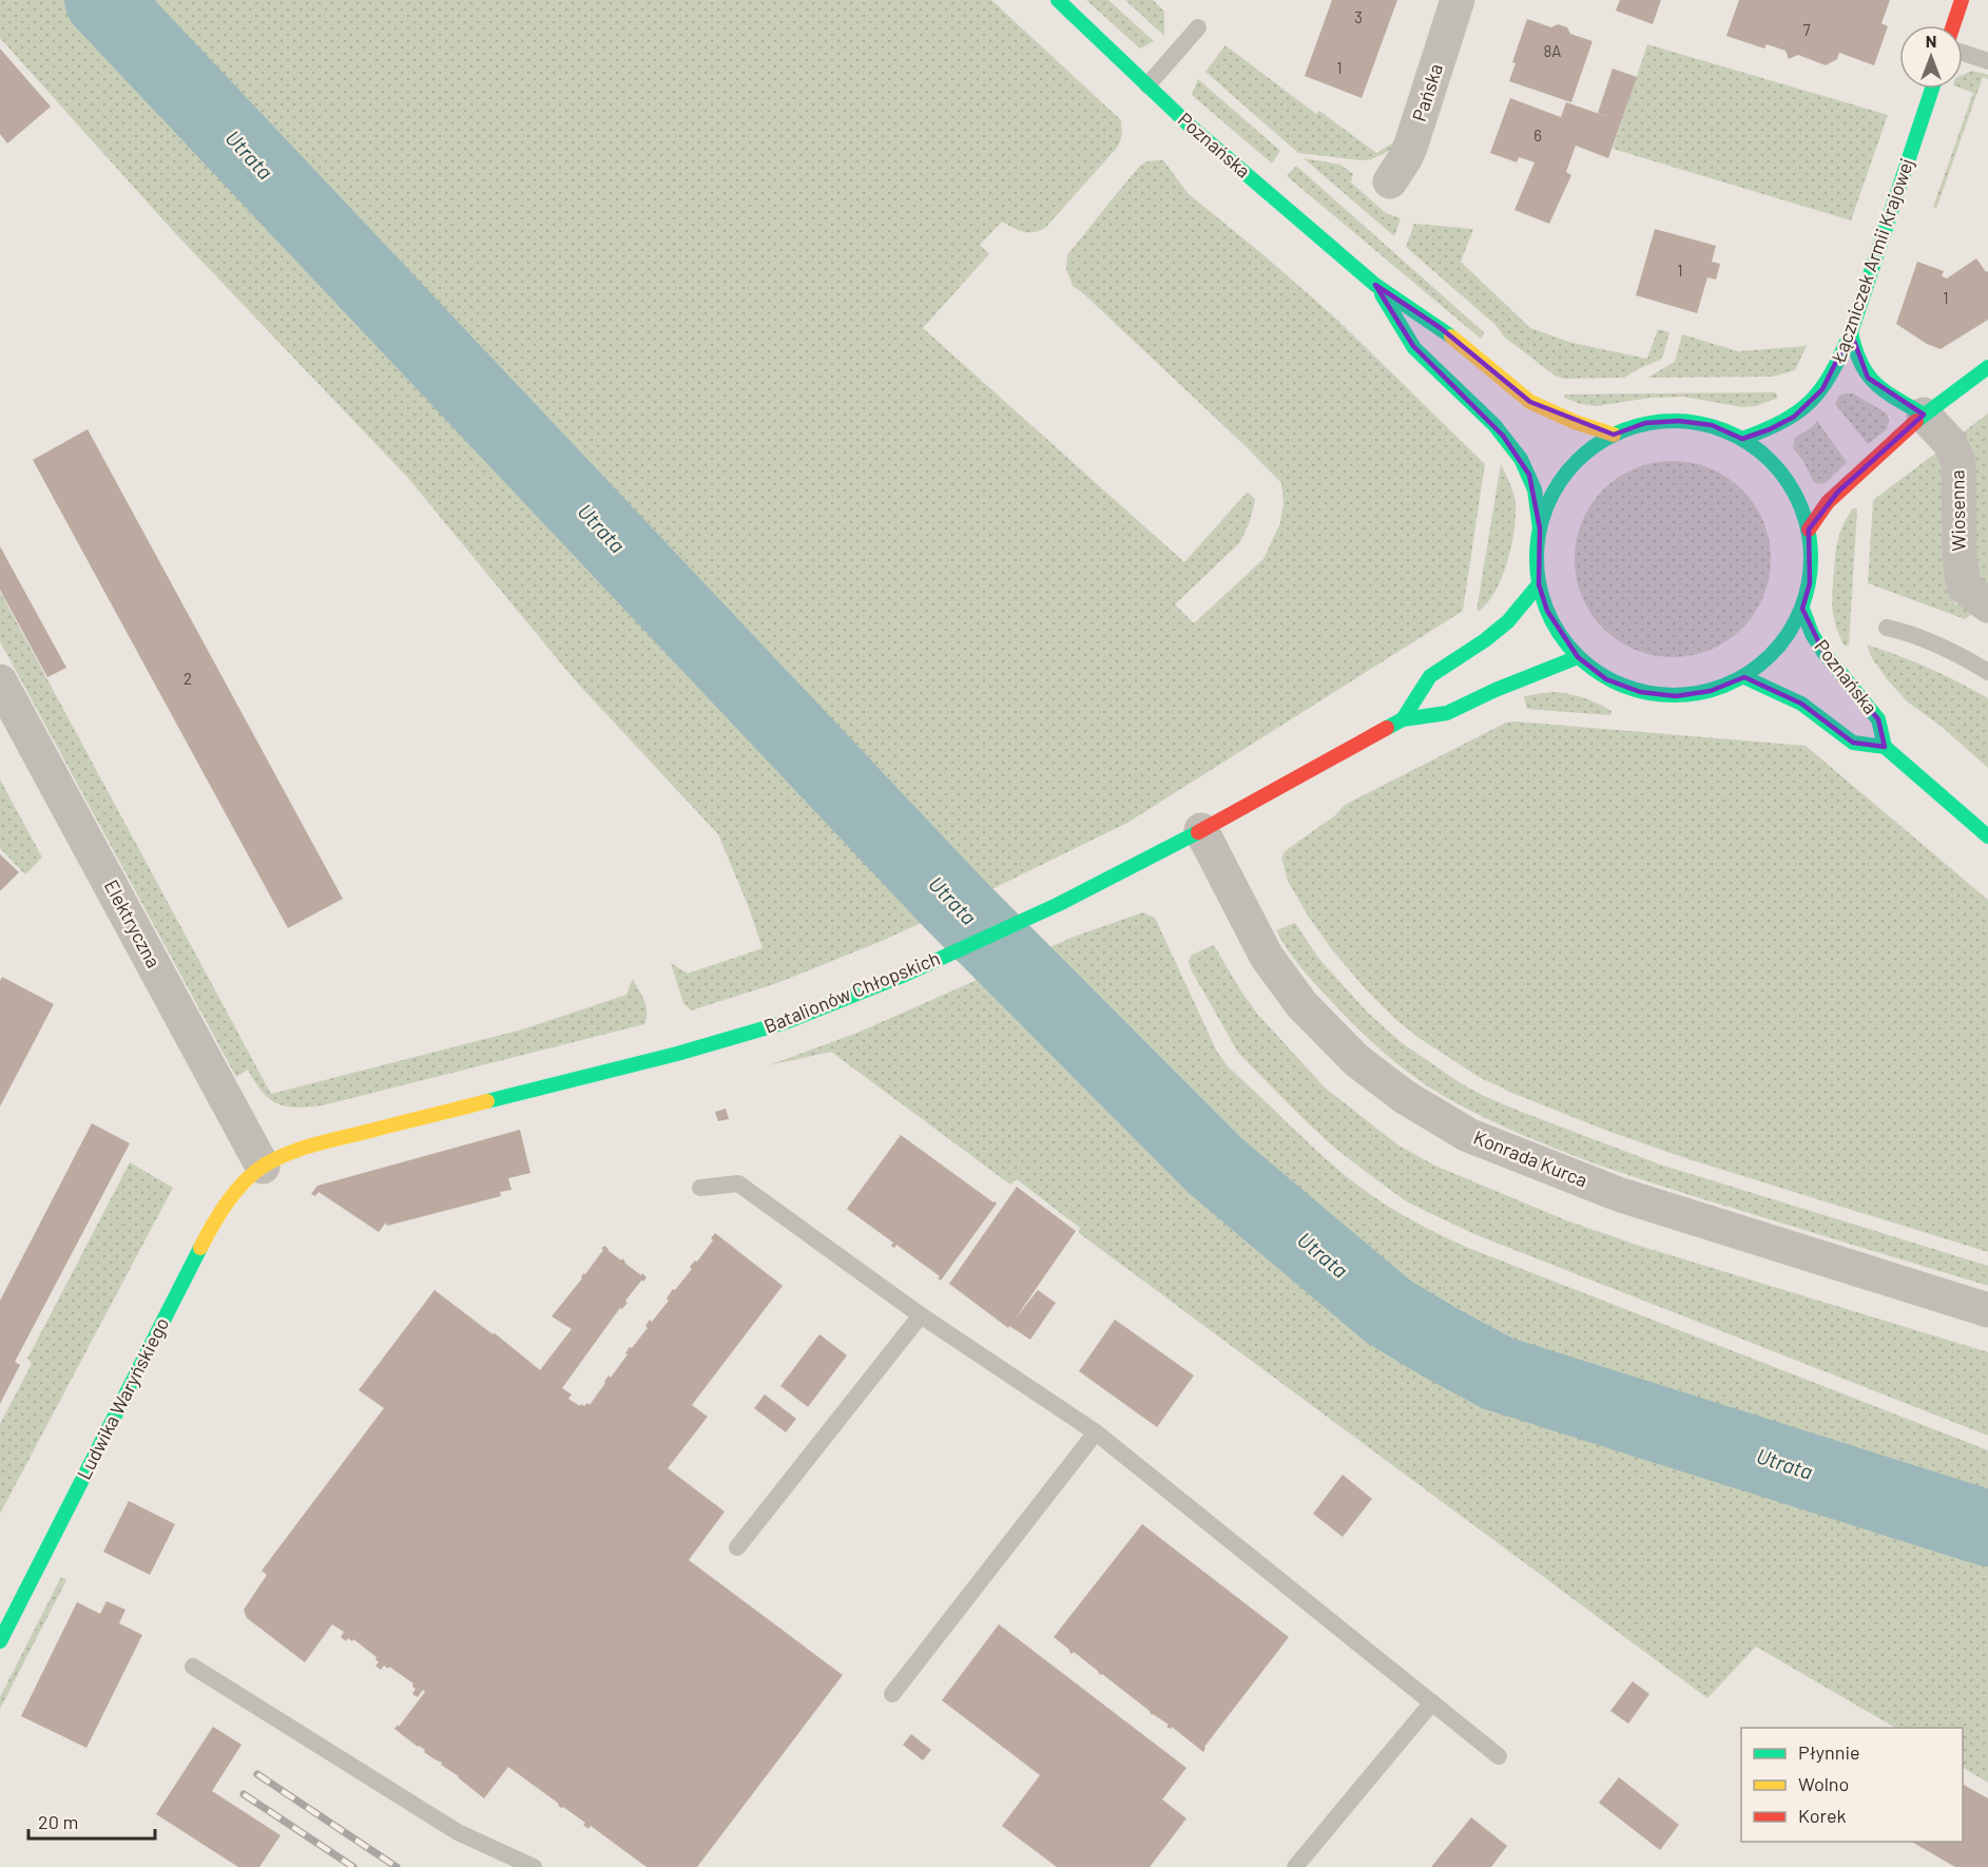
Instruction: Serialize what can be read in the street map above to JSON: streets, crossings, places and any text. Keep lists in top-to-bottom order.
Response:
{
  "streets": {
    "street": [
      "Pańska",
      "Poznańska",
      "Łączniczek Armii Krajowej",
      "Wiosenna",
      "Elektryczna",
      "Batalionów Chłopskich",
      "Konrada Kurca",
      "Ludwika Waryńskiego"
    ]
  },
  "crossings": [
    ["Elektryczna", "Batalionów Chłopskich"],
    ["Elektryczna", "Ludwika Waryńskiego"],
    ["Batalionów Chłopskich", "Konrada Kurca"],
    ["Batalionów Chłopskich", "Ludwika Waryńskiego"]
  ],
  "water": ["Utrata"],
  "house_numbers": [
    "3",
    "7",
    "8A",
    "1",
    "6",
    "1",
    "1",
    "2"
  ],
  "legend": ["Płynnie", "Wolno", "Korek"],
  "scale_bar": "20 m",
  "north": "top"
}
